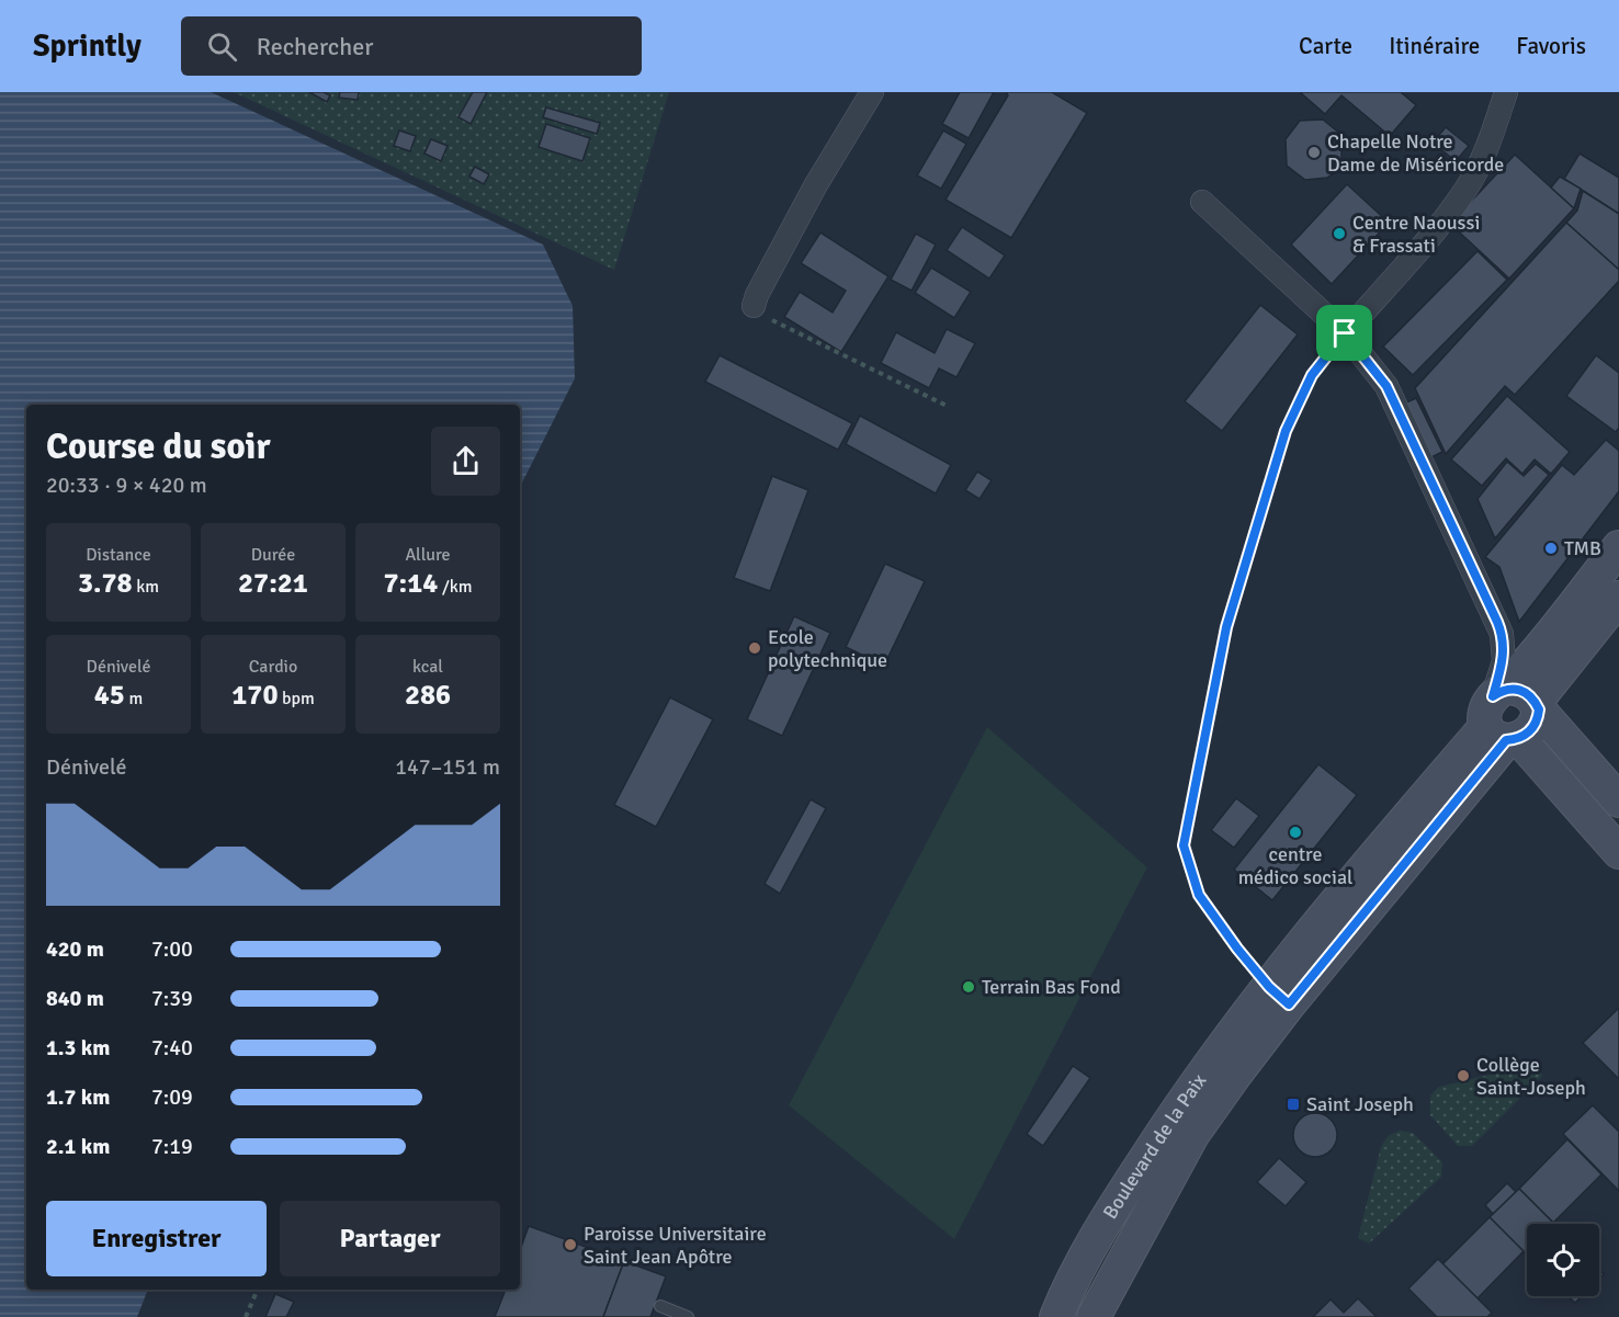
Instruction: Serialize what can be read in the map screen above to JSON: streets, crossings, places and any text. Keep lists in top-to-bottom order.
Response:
{
  "streets": {
    "main road": ["Boulevard de la Paix"]
  },
  "places": {
    "other": [
      "Chapelle Notre Dame de Miséricorde",
      "Centre Naoussi & Frassati",
      "TMB",
      "Ecole polytechnique",
      "centre médico social",
      "Terrain Bas Fond",
      "Collège Saint-Joseph",
      "Paroisse Universitaire Saint Jean Apôtre"
    ],
    "transit": ["Saint Joseph"]
  },
  "page": {
    "header": "Sprintly",
    "search": "Rechercher",
    "nav": ["Carte", "Itinéraire", "Favoris"],
    "heading": ["Course du soir", "20:33 · 9 × 420 m"],
    "stats": [
      ["Distance", "3.78 km"],
      ["Durée", "27:21"],
      ["Allure", "7:14 /km"],
      ["Dénivelé", "45 m"],
      ["Cardio", "170 bpm"],
      ["kcal", "286"]
    ],
    "chart": ["Dénivelé", "147–151 m"],
    "list": [
      {
        "name": "420 m",
        "note": "7:00"
      },
      {
        "name": "840 m",
        "note": "7:39"
      },
      {
        "name": "1.3 km",
        "note": "7:40"
      },
      {
        "name": "1.7 km",
        "note": "7:09"
      },
      {
        "name": "2.1 km",
        "note": "7:19"
      }
    ],
    "buttons": ["Enregistrer", "Partager"]
  }
}
